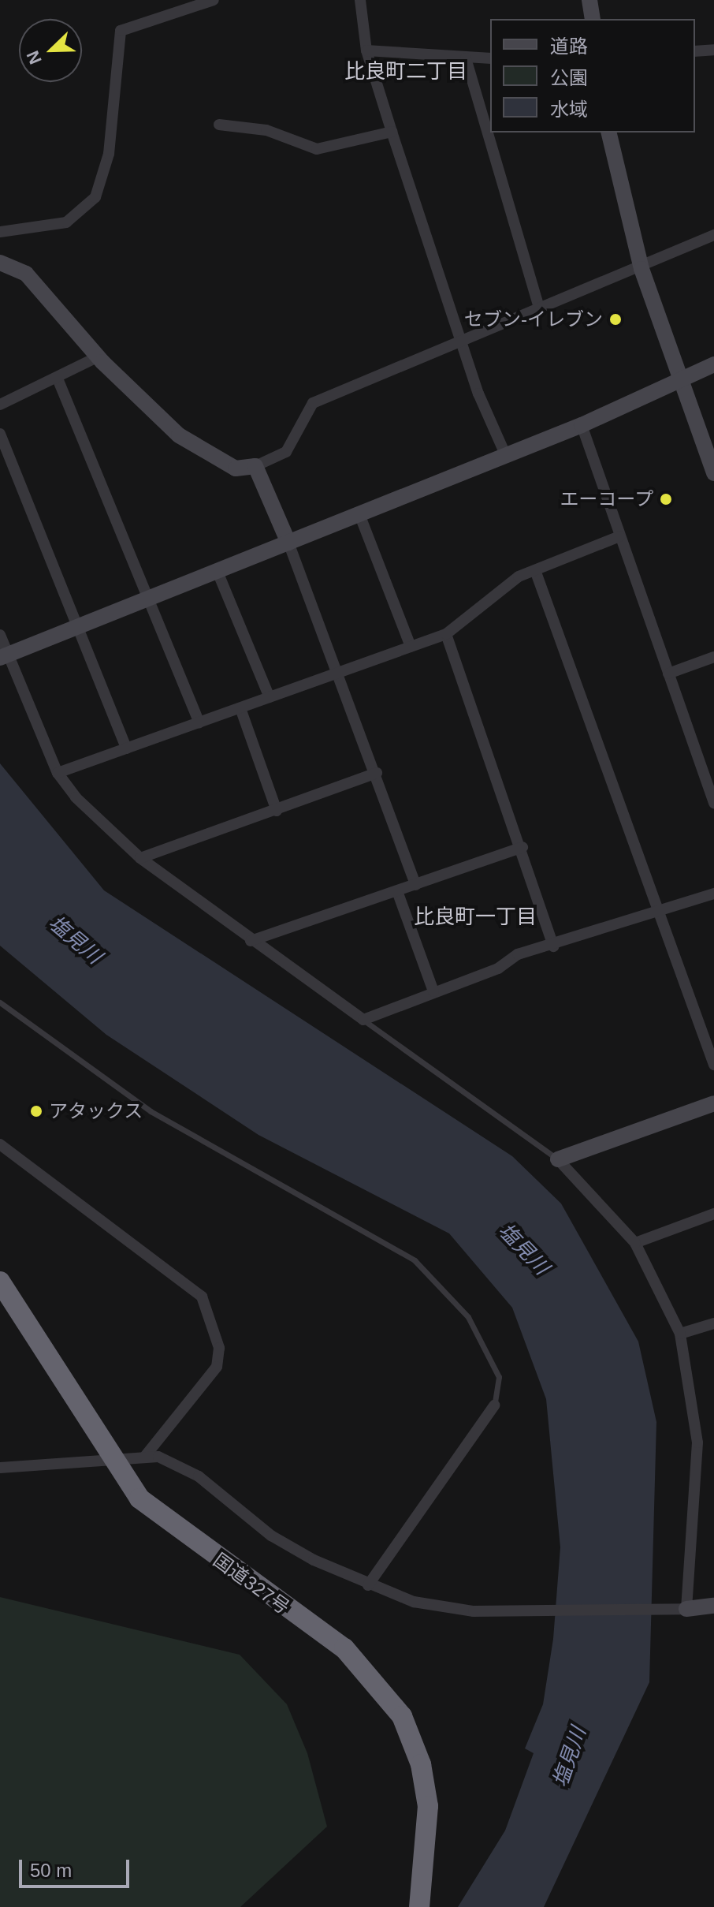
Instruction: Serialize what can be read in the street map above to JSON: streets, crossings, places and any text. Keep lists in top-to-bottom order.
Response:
{
  "streets": {
    "highway": ["国道327号"]
  },
  "districts": ["比良町二丁目", "比良町一丁目"],
  "water": ["塩見川"],
  "places": ["セブン-イレブン", "エーコープ", "アタックス"],
  "legend": ["道路", "公園", "水域"],
  "scale_bar": "50 m",
  "north": "bottom left"
}
